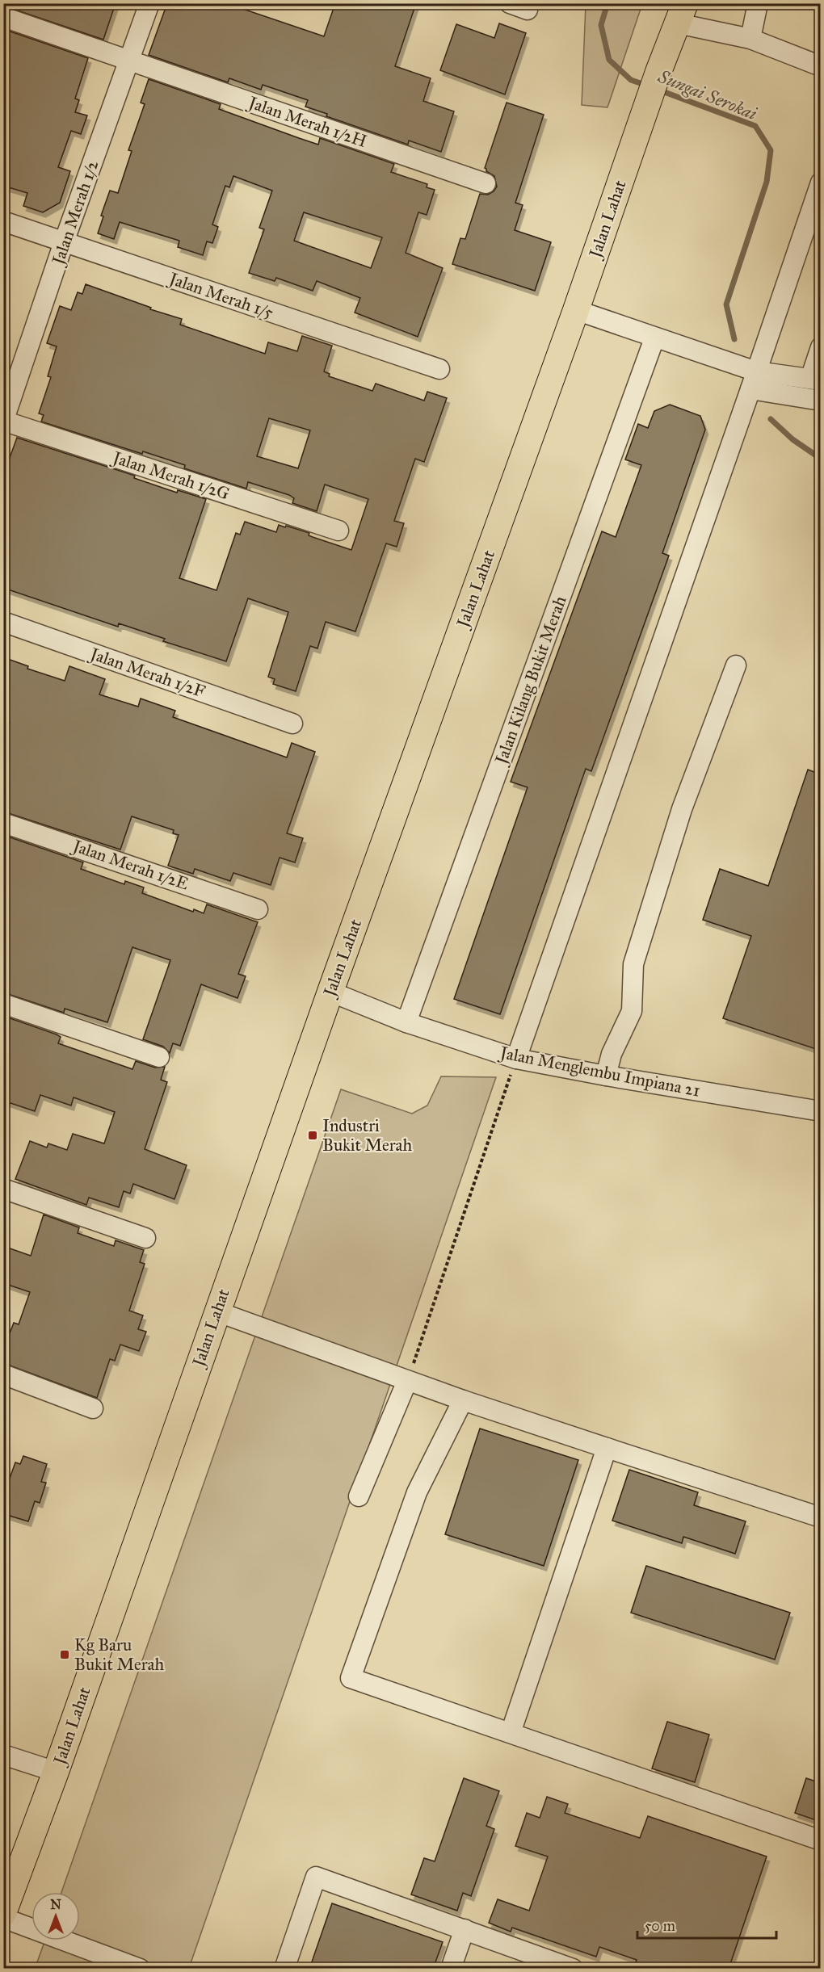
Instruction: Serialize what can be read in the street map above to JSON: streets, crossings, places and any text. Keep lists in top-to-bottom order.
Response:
{
  "streets": {
    "main road": ["Jalan Lahat"],
    "street": [
      "Jalan Merah 1/2H",
      "Jalan Merah 1/2",
      "Jalan Merah 1/5",
      "Jalan Merah 1/2G",
      "Jalan Merah 1/2F",
      "Jalan Kilang Bukit Merah",
      "Jalan Merah 1/2E",
      "Jalan Menglembu Impiana 21"
    ]
  },
  "crossings": [
    ["Jalan Merah 1/2H", "Jalan Merah 1/2"],
    ["Jalan Merah 1/2", "Jalan Merah 1/5"],
    ["Jalan Merah 1/2", "Jalan Merah 1/2G"],
    ["Jalan Lahat", "Jalan Menglembu Impiana 21"],
    ["Jalan Kilang Bukit Merah", "Jalan Menglembu Impiana 21"]
  ],
  "water": ["Sungai Serokai"],
  "places": {
    "transit": ["Industri Bukit Merah", "Kg Baru Bukit Merah"]
  },
  "scale_bar": "50 m",
  "north": "top"
}
